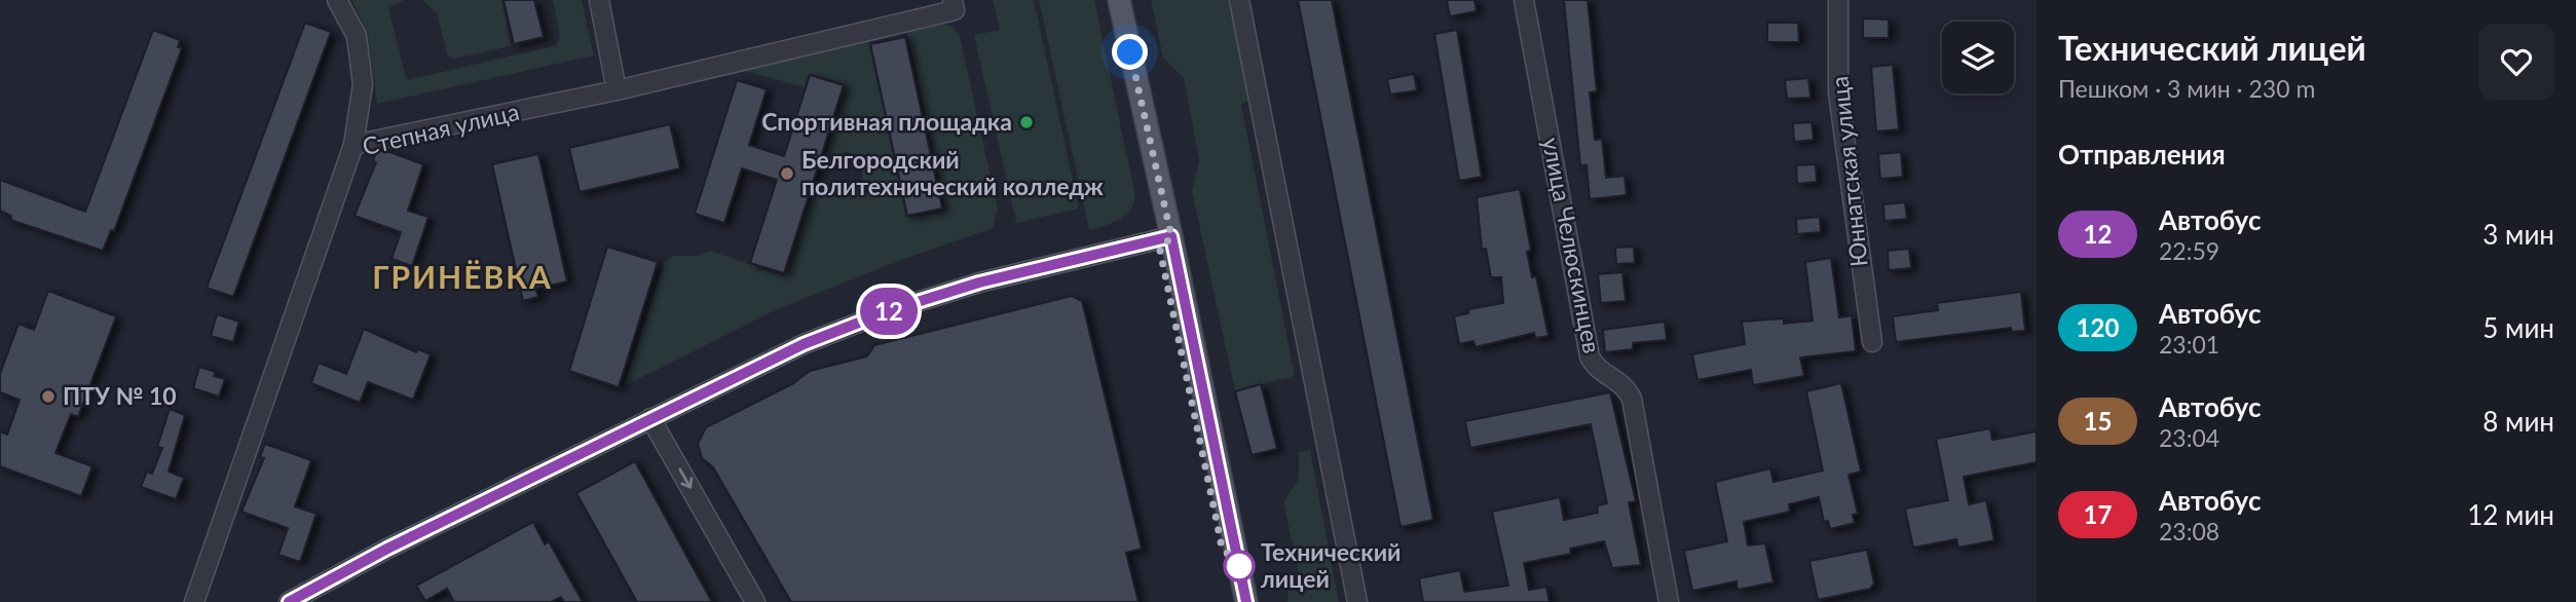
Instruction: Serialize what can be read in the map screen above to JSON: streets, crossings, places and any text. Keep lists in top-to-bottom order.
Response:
{
  "streets": {
    "street": ["Степная улица", "Юннатская улица", "улица Челюскинцев"]
  },
  "districts": ["ГРИНЁВКА"],
  "places": [
    "Спортивная площадка",
    "Белгородский политехнический колледж",
    "ПТУ № 10",
    "Технический лицей"
  ],
  "lines": ["bus line 12"],
  "page": {
    "on_map": "12",
    "heading": [
      ["Технический лицей", "Пешком · 3 мин · 230 m"],
      "Отправления"
    ],
    "list": [
      {
        "mark": "12",
        "name": "Автобус",
        "note": "22:59",
        "value": "3 мин"
      },
      {
        "mark": "120",
        "name": "Автобус",
        "note": "23:01",
        "value": "5 мин"
      },
      {
        "mark": "15",
        "name": "Автобус",
        "note": "23:04",
        "value": "8 мин"
      },
      {
        "mark": "17",
        "name": "Автобус",
        "note": "23:08",
        "value": "12 мин"
      }
    ]
  }
}
